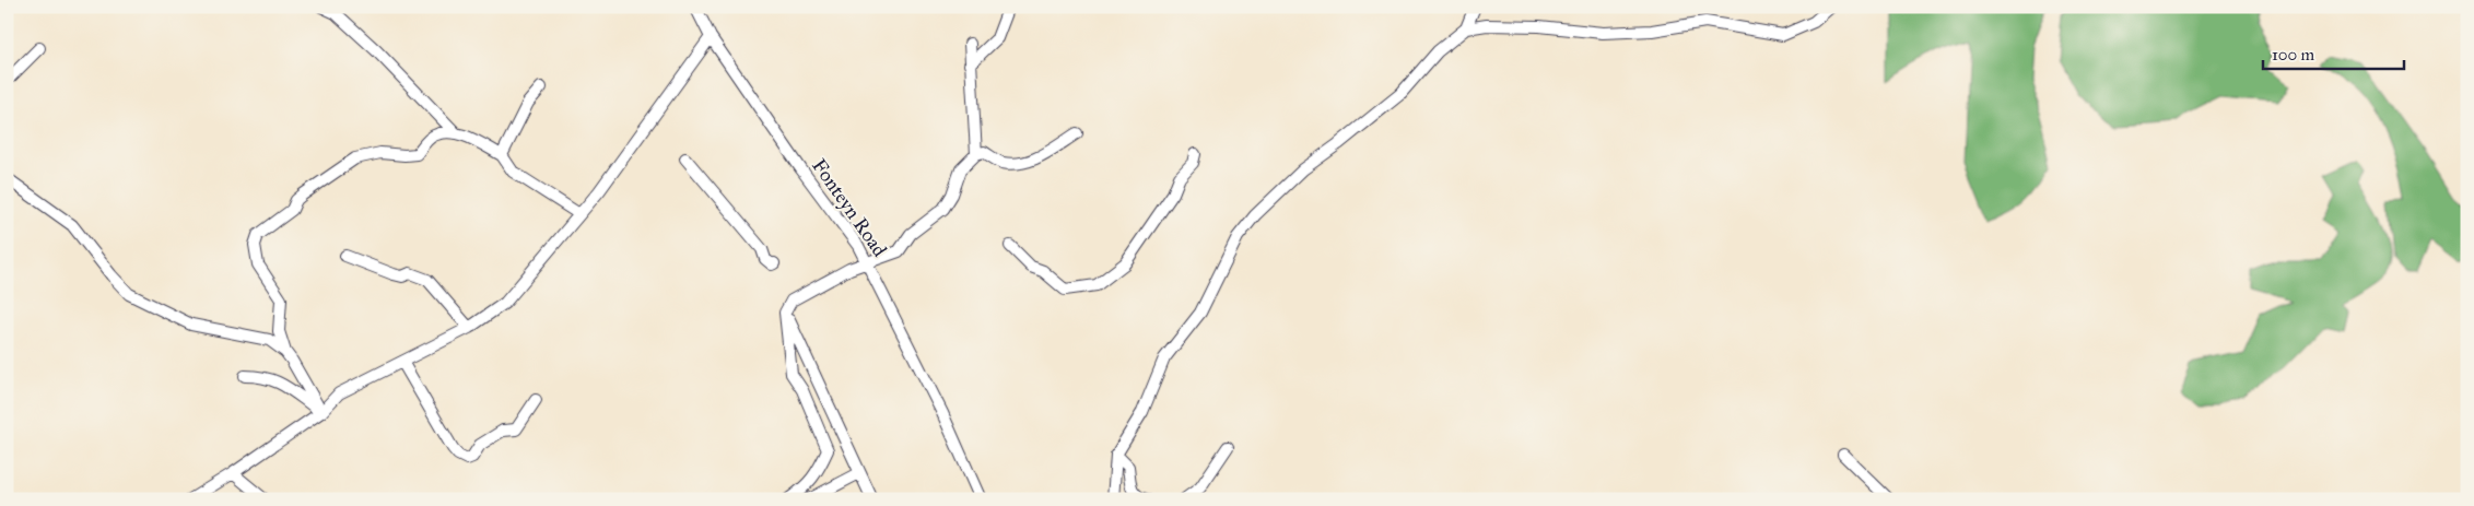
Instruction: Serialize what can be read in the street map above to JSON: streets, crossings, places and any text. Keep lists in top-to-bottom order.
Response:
{
  "streets": {
    "street": ["Fonteyn Road"]
  },
  "scale_bar": "100 m"
}
